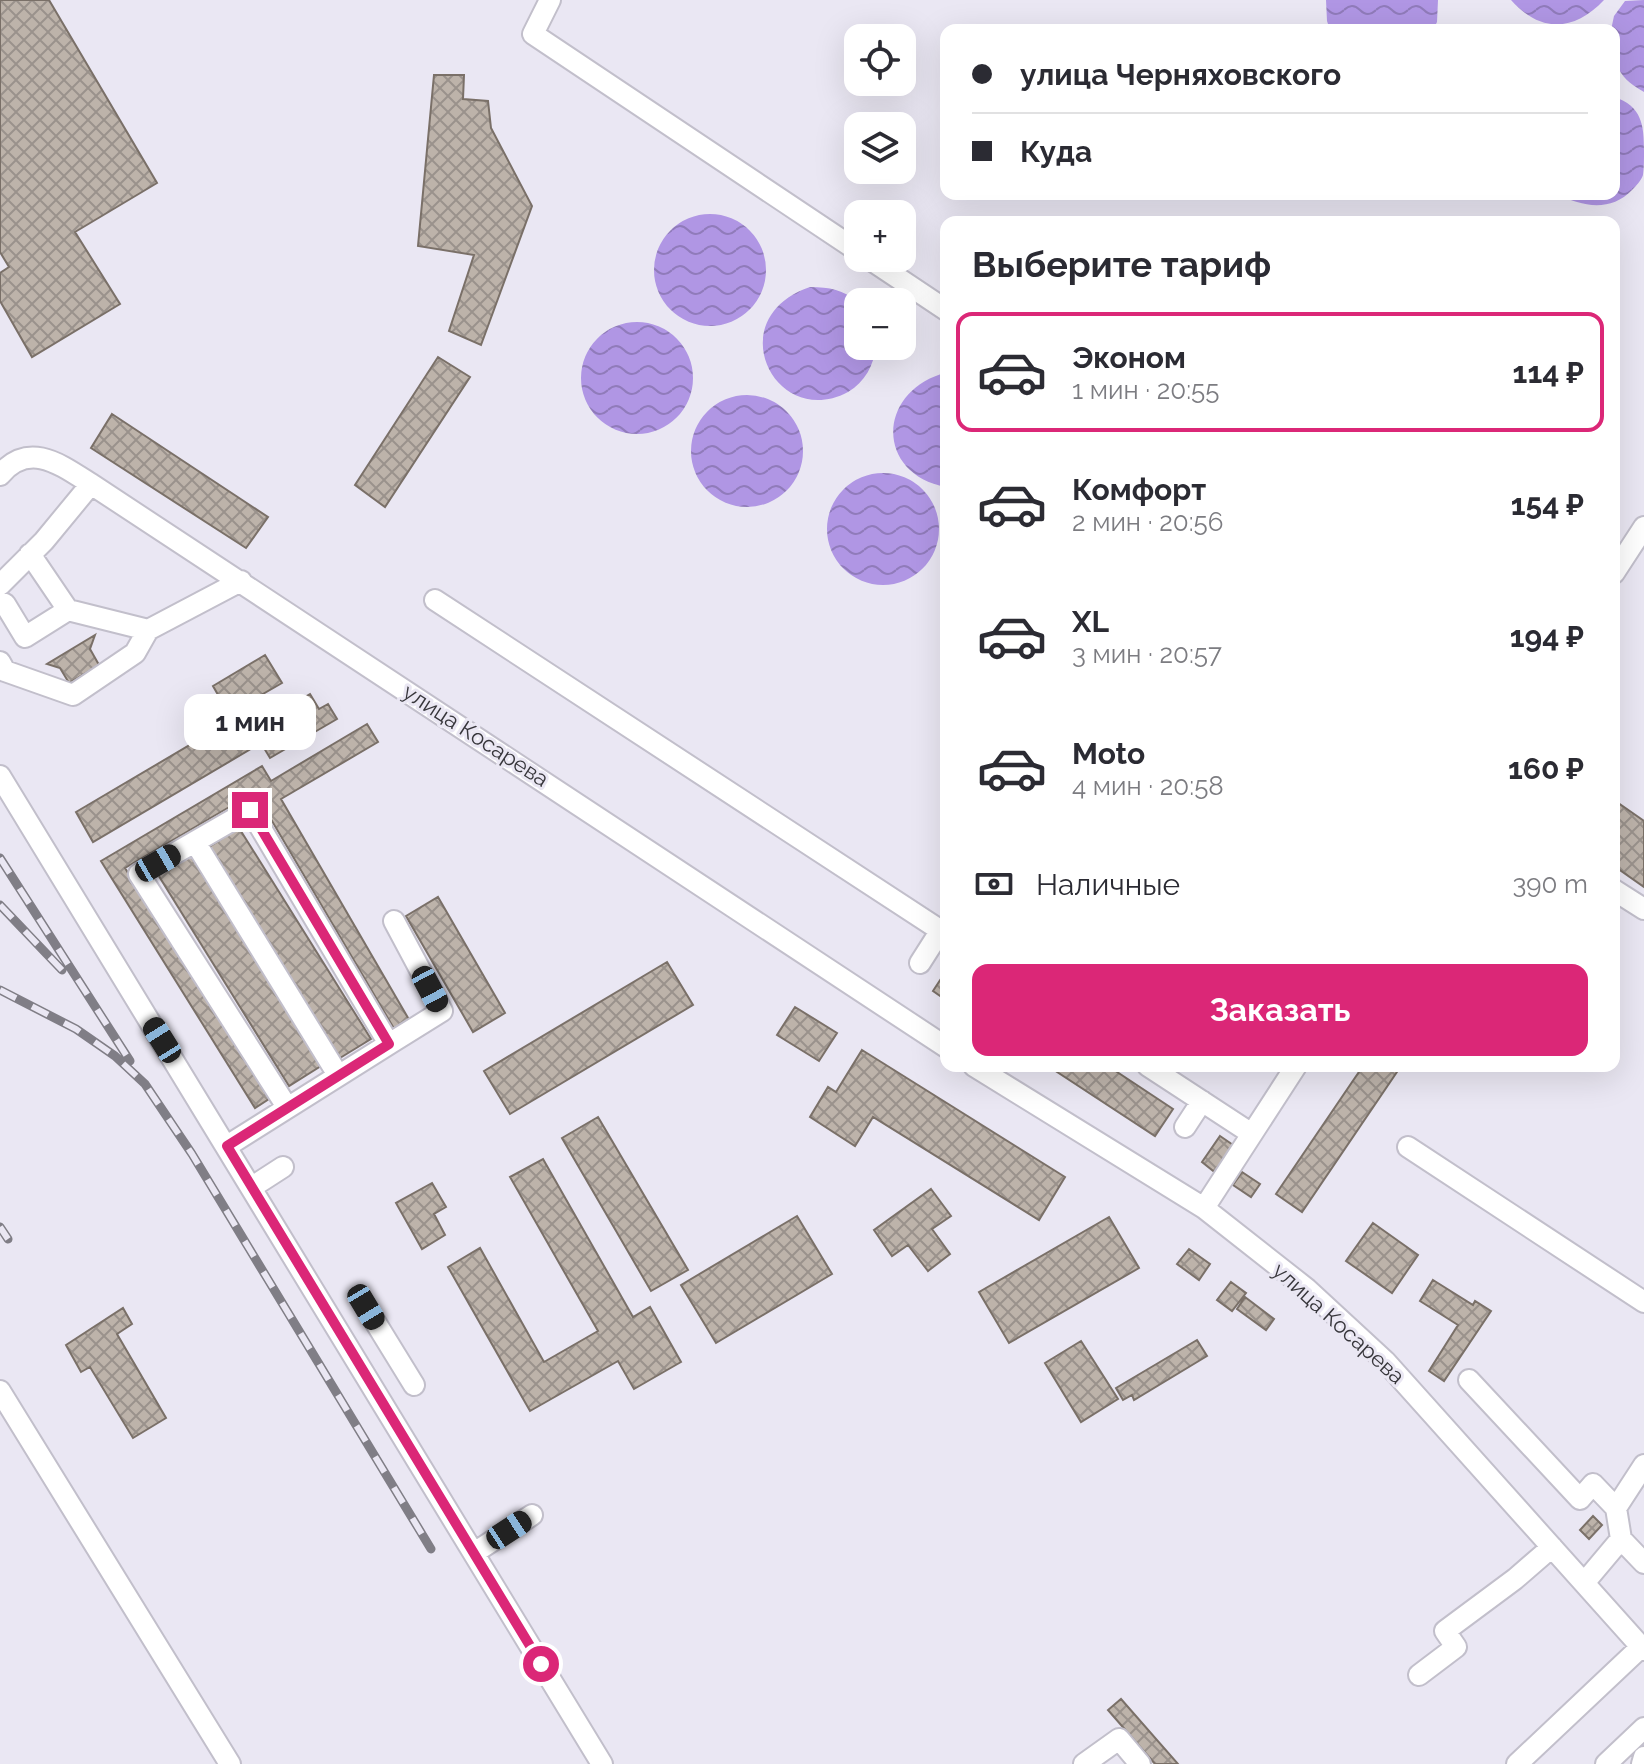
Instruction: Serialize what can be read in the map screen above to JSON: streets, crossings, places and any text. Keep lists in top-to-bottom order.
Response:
{
  "streets": {
    "street": ["улица Косарева"]
  },
  "page": {
    "map_buttons": ["+", "−"],
    "banner": ["улица Черняховского", "Куда"],
    "heading": "Выберите тариф",
    "list": [
      {
        "name": "Эконом",
        "note": "1 мин · 20:55",
        "value": "114 ₽"
      },
      {
        "name": "Комфорт",
        "note": "2 мин · 20:56",
        "value": "154 ₽"
      },
      {
        "name": "XL",
        "note": "3 мин · 20:57",
        "value": "194 ₽"
      },
      {
        "name": "Moto",
        "note": "4 мин · 20:58",
        "value": "160 ₽"
      }
    ],
    "bubble": "1 мин",
    "pay": ["Наличные", "390 m"],
    "buttons": "Заказать"
  }
}
